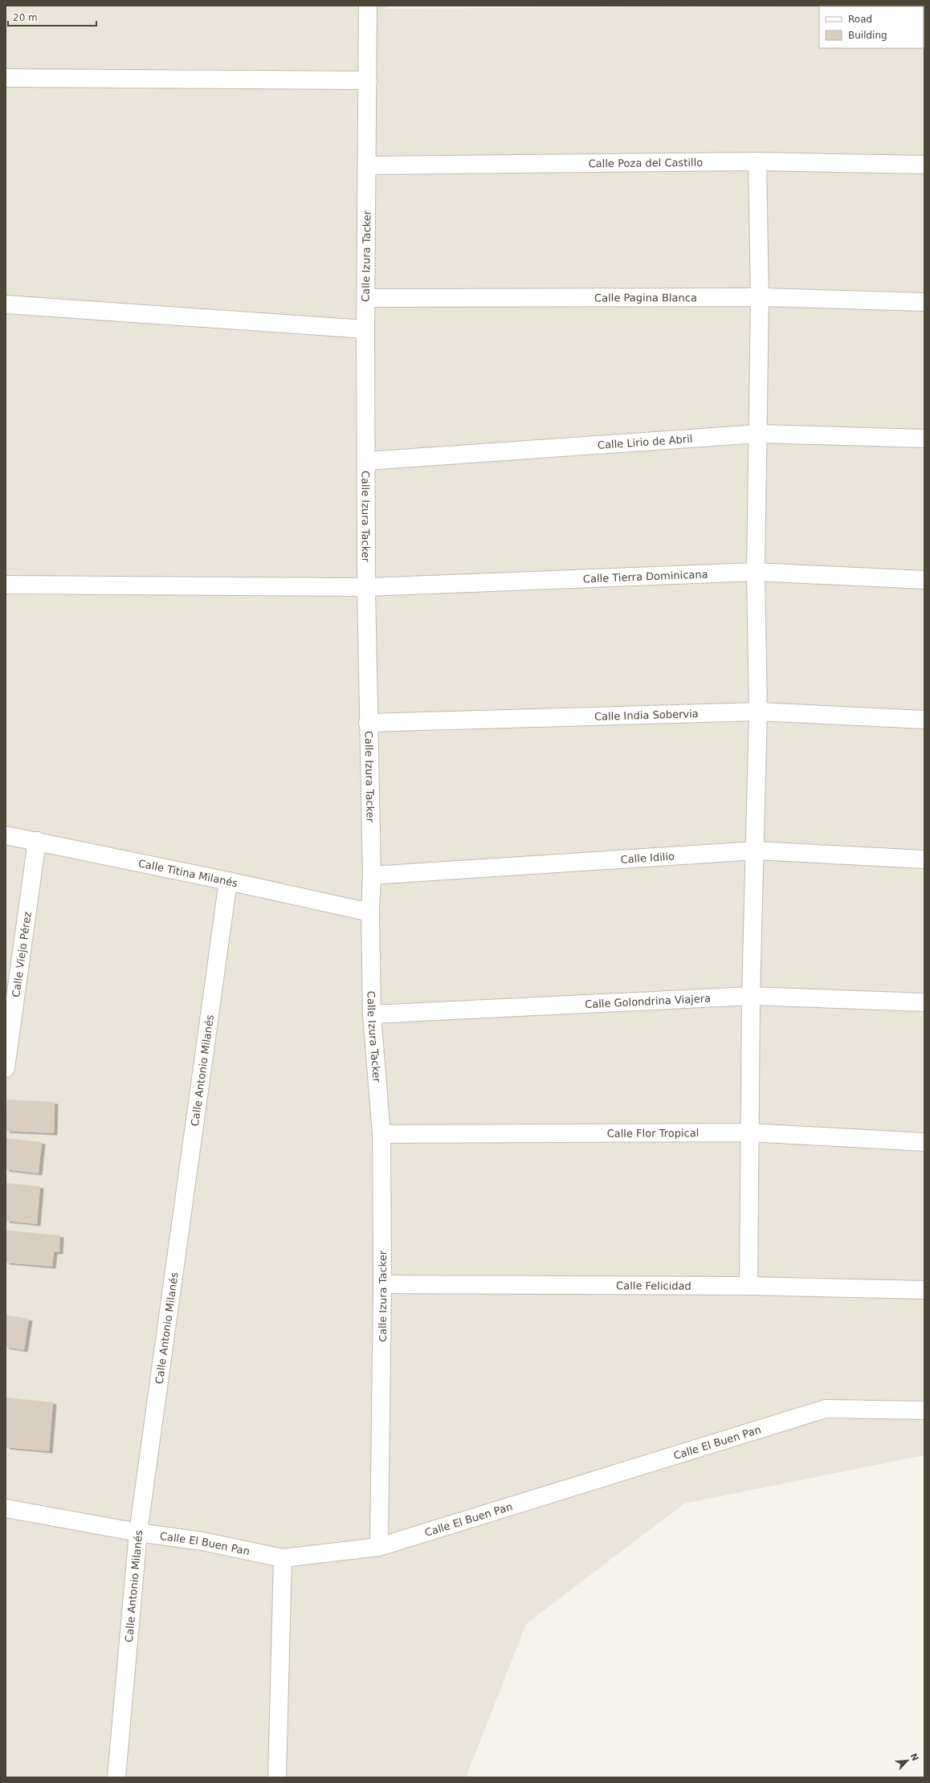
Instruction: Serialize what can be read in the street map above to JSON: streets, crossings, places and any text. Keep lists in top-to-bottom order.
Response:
{
  "streets": {
    "street": [
      "Calle Poza del Castillo",
      "Calle Izura Tacker",
      "Calle Pagina Blanca",
      "Calle Lirio de Abril",
      "Calle Tierra Dominicana",
      "Calle India Sobervia",
      "Calle Idilio",
      "Calle Titina Milanés",
      "Calle Viejo Pérez",
      "Calle Golondrina Viajera",
      "Calle Antonio Milanés",
      "Calle Flor Tropical",
      "Calle Felicidad",
      "Calle El Buen Pan"
    ]
  },
  "crossings": [
    ["Calle Poza del Castillo", "Calle Izura Tacker"],
    ["Calle Izura Tacker", "Calle Pagina Blanca"],
    ["Calle Izura Tacker", "Calle Lirio de Abril"],
    ["Calle Izura Tacker", "Calle Tierra Dominicana"],
    ["Calle Izura Tacker", "Calle India Sobervia"],
    ["Calle Izura Tacker", "Calle Idilio"],
    ["Calle Izura Tacker", "Calle Titina Milanés"],
    ["Calle Izura Tacker", "Calle Golondrina Viajera"],
    ["Calle Izura Tacker", "Calle Flor Tropical"],
    ["Calle Izura Tacker", "Calle Felicidad"],
    ["Calle Izura Tacker", "Calle El Buen Pan"],
    ["Calle Titina Milanés", "Calle Viejo Pérez"],
    ["Calle Titina Milanés", "Calle Antonio Milanés"],
    ["Calle Antonio Milanés", "Calle El Buen Pan"]
  ],
  "legend": ["Road", "Building"],
  "scale_bar": "20 m",
  "north": "top right"
}
